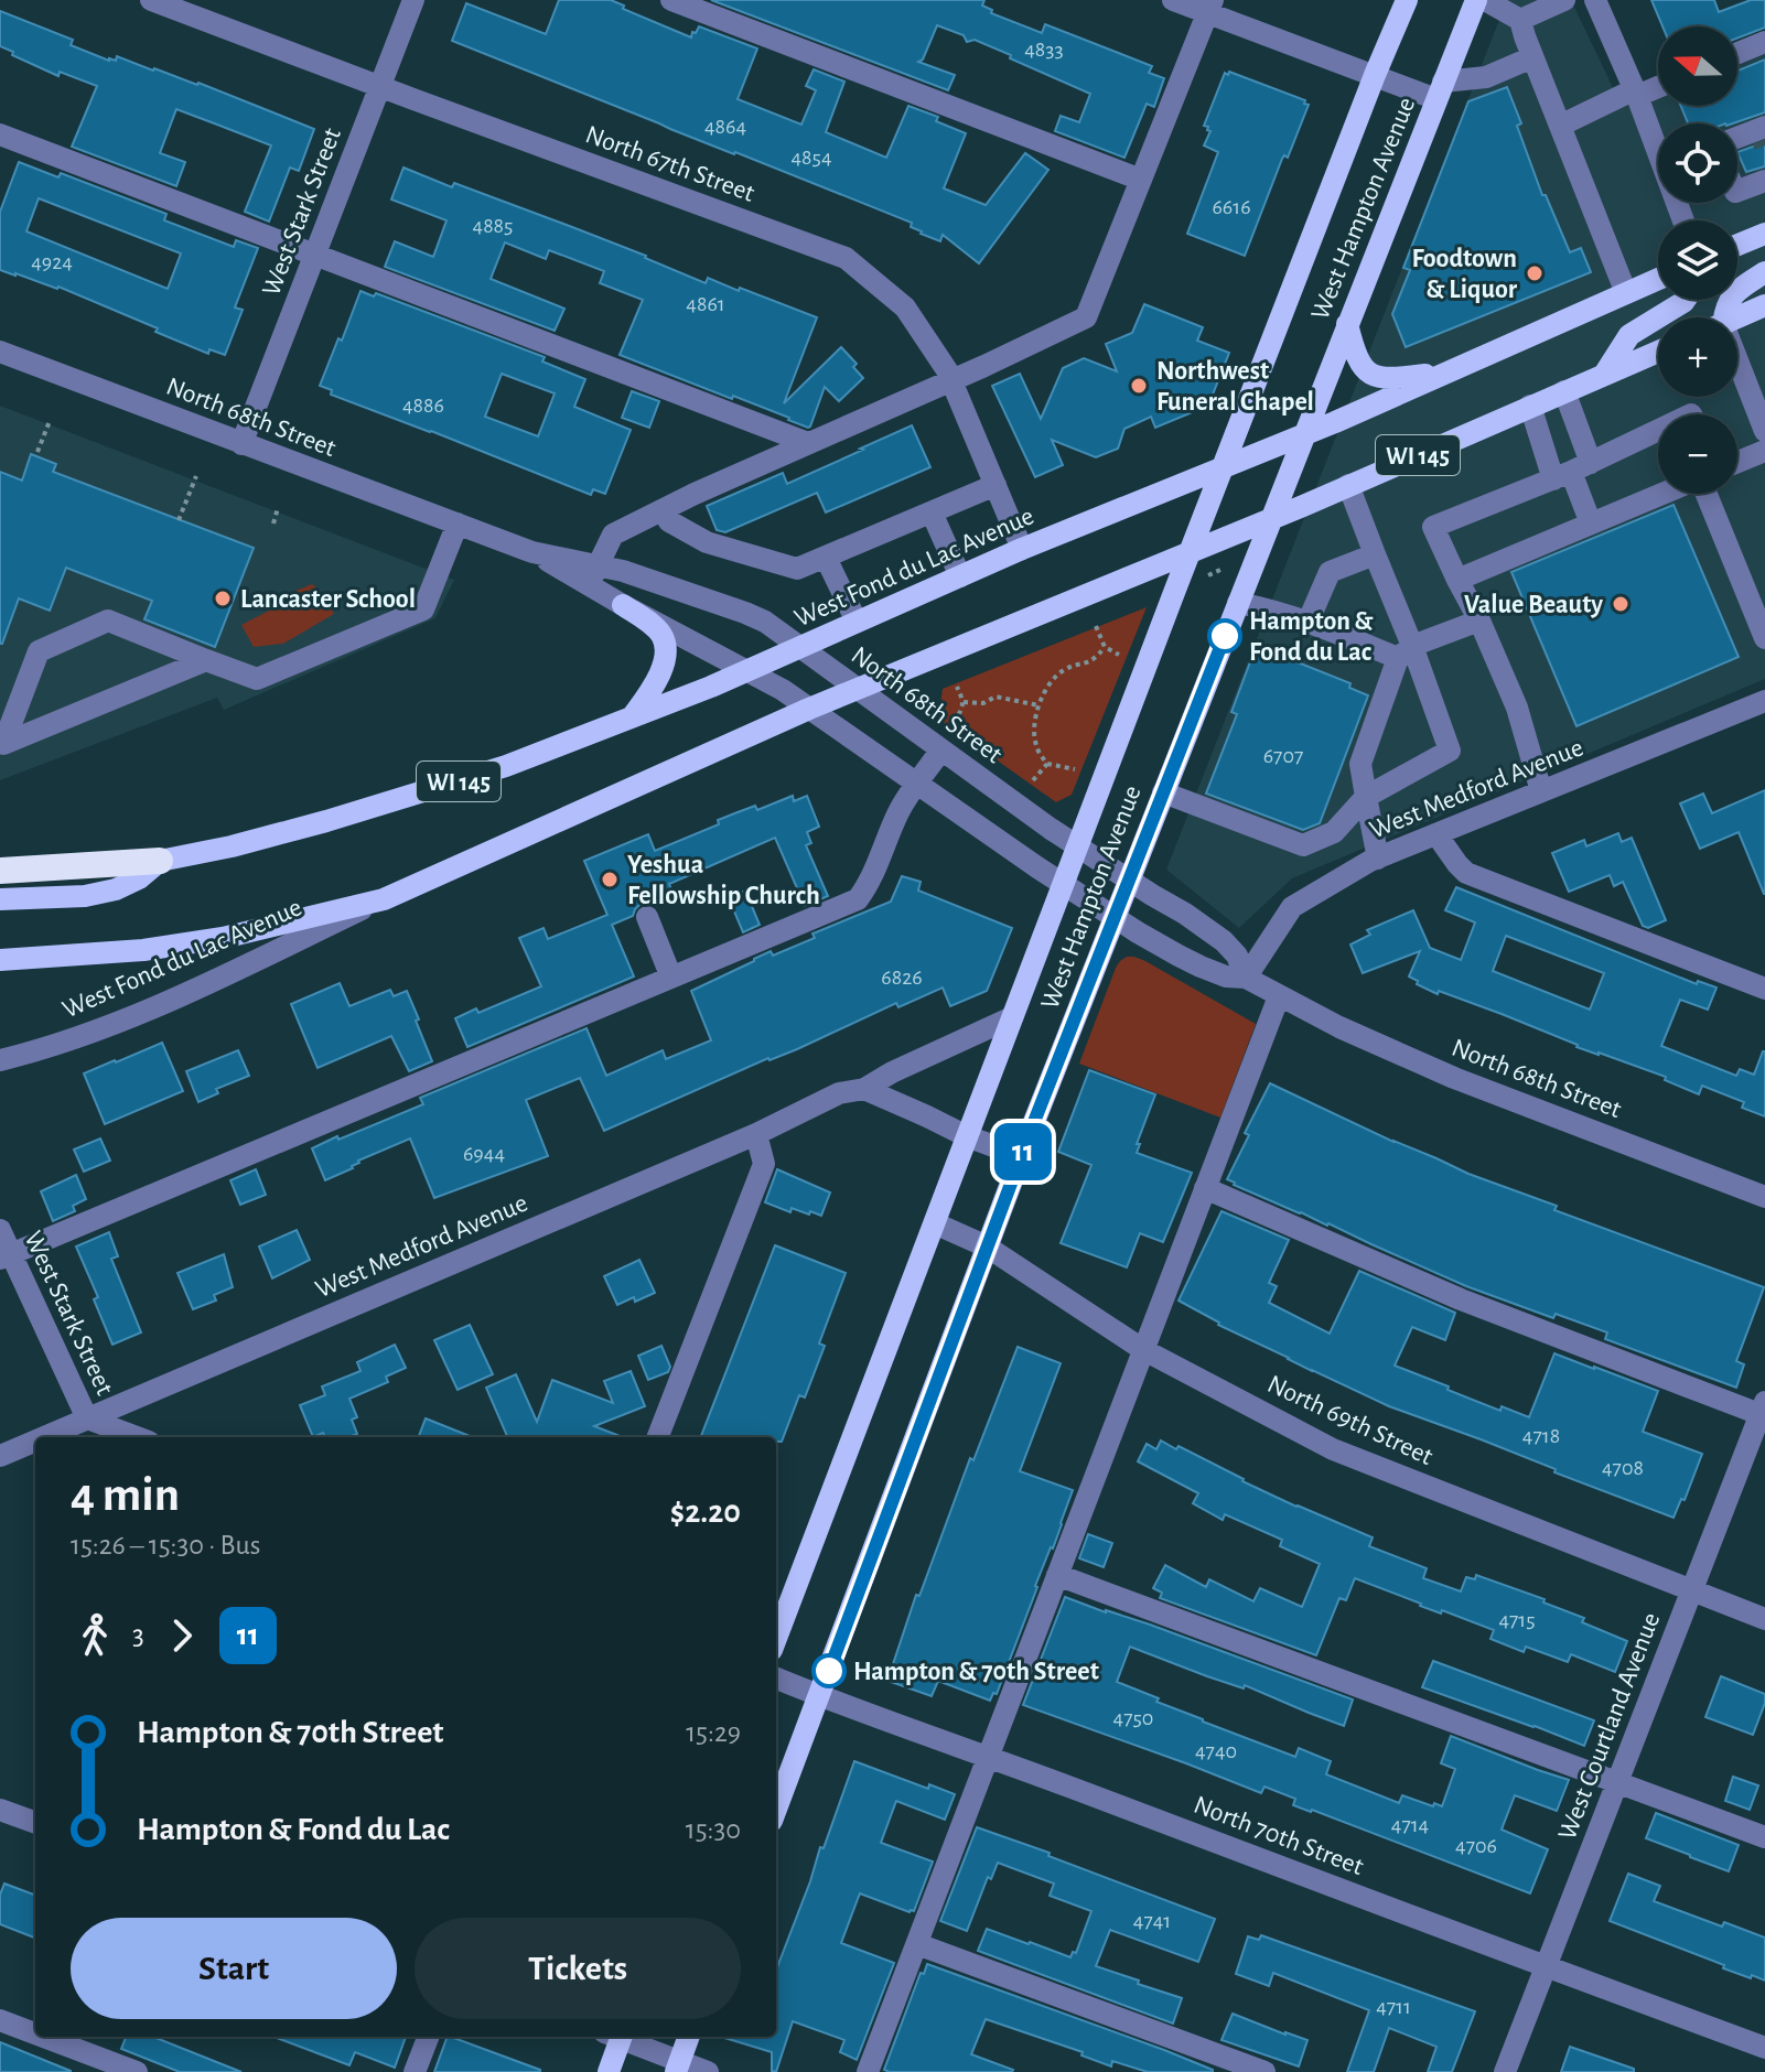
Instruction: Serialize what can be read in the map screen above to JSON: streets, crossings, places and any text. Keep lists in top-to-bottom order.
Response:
{
  "streets": {
    "highway": ["WI 145"],
    "main road": ["West Hampton Avenue", "West Fond du Lac Avenue"],
    "street": [
      "North 67th Street",
      "West Stark Street",
      "North 68th Street",
      "West Medford Avenue",
      "North 69th Street",
      "West Courtland Avenue",
      "North 70th Street"
    ]
  },
  "crossings": [
    ["North 67th Street", "West Stark Street"],
    ["North 67th Street", "West Fond du Lac Avenue"],
    ["West Hampton Avenue", "North 68th Street"],
    ["West Hampton Avenue", "West Fond du Lac Avenue"],
    ["West Hampton Avenue", "West Medford Avenue"],
    ["West Hampton Avenue", "North 69th Street"],
    ["West Hampton Avenue", "North 70th Street"],
    ["West Stark Street", "North 68th Street"],
    ["West Stark Street", "West Medford Avenue"],
    ["North 68th Street", "West Fond du Lac Avenue"],
    ["North 68th Street", "West Medford Avenue"],
    ["WI 145", "West Fond du Lac Avenue"],
    ["North 69th Street", "West Courtland Avenue"],
    ["West Courtland Avenue", "North 70th Street"]
  ],
  "places": [
    "Foodtown & Liquor",
    "Northwest Funeral Chapel",
    "Lancaster School",
    "Value Beauty",
    "Hampton & Fond du Lac",
    "Yeshua Fellowship Church",
    "Hampton & 70th Street"
  ],
  "lines": ["bus line 11"],
  "house_numbers": [
    "4833",
    "4864",
    "4854",
    "6616",
    "4885",
    "4924",
    "4861",
    "4886",
    "6707",
    "6826",
    "6944",
    "4718",
    "4708",
    "4715",
    "4750",
    "4740",
    "4714",
    "4706",
    "4741",
    "4711"
  ],
  "north": "left",
  "page": {
    "on_map": "11",
    "map_buttons": ["+", "−"],
    "heading": ["4 min", "15:26 – 15:30 · Bus", "$2.20"],
    "legs": ["3", "11"],
    "list": [
      {
        "name": "Hampton & 70th Street",
        "value": "15:29"
      },
      {
        "name": "Hampton & Fond du Lac",
        "value": "15:30"
      }
    ],
    "buttons": ["Start", "Tickets"]
  }
}
